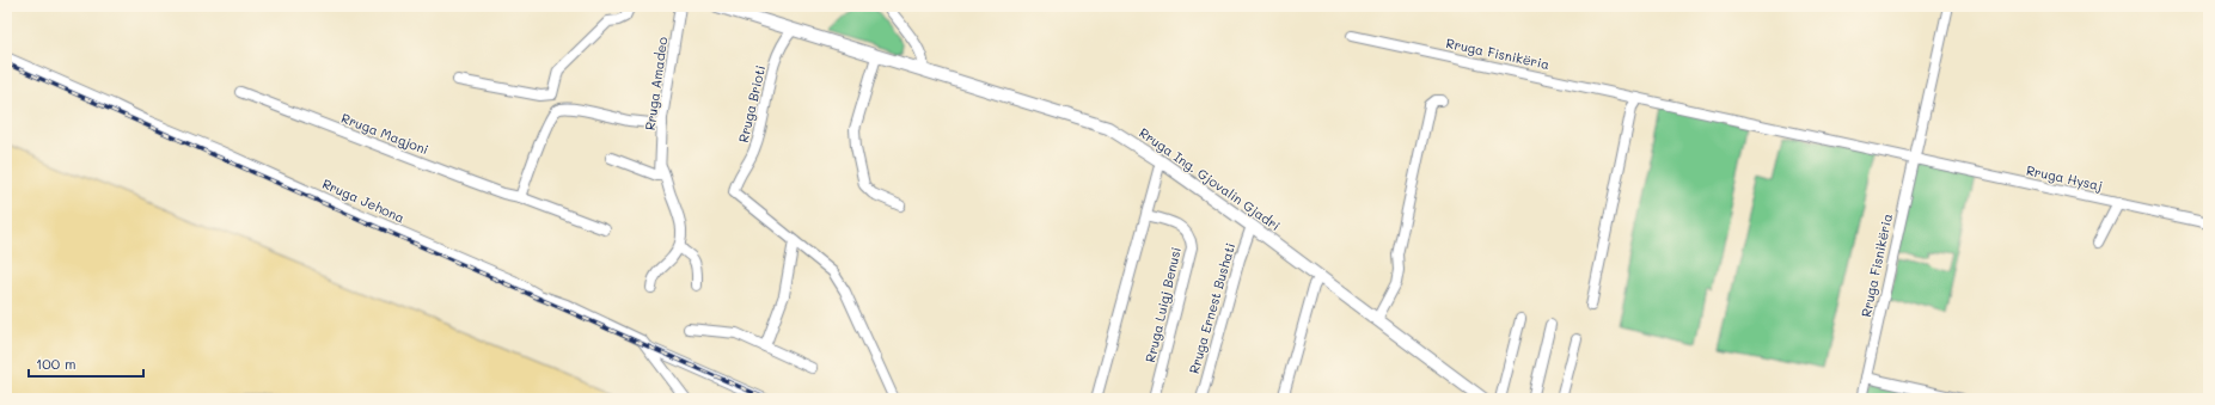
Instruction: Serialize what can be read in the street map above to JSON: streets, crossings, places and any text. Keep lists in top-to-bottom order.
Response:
{
  "streets": {
    "main road": ["Rruga Ing. Gjovalin Gjadri"],
    "street": [
      "Rruga Fisnikëria",
      "Rruga Amadeo",
      "Rruga Brioti",
      "Rruga Magjoni",
      "Rruga Hysaj",
      "Rruga Jehona",
      "Rruga Luigj Benusi",
      "Rruga Ernest Bushati"
    ]
  },
  "crossings": [
    ["Rruga Fisnikëria", "Rruga Hysaj"],
    ["Rruga Brioti", "Rruga Ing. Gjovalin Gjadri"],
    ["Rruga Ing. Gjovalin Gjadri", "Rruga Ernest Bushati"]
  ],
  "scale_bar": "100 m"
}
